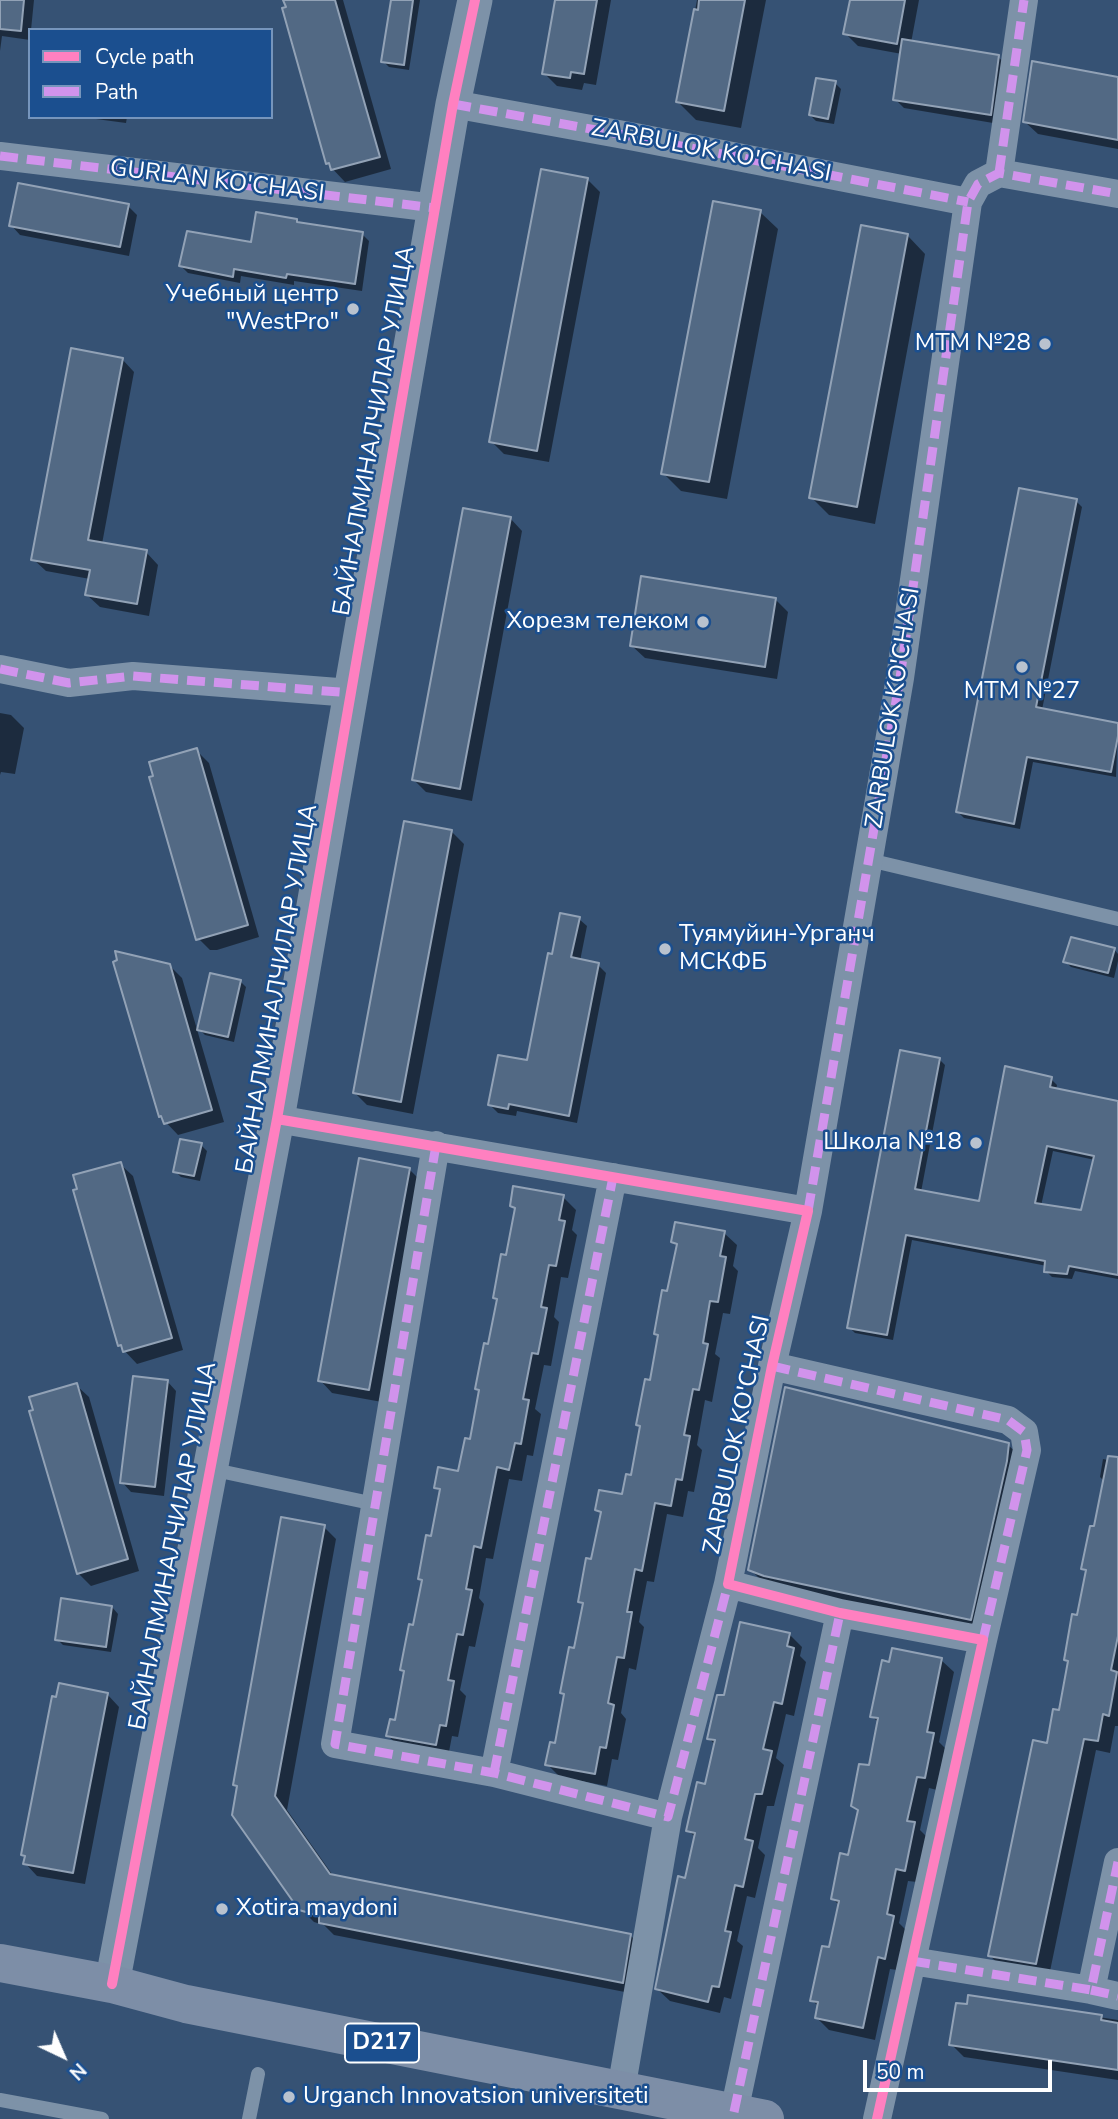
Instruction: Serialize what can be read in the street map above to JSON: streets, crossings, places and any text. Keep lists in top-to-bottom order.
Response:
{
  "streets": {
    "main road": ["D217"],
    "street": ["ZARBULOK KO'CHASI", "GURLAN KO'CHASI", "БАЙНАЛМИНАЛЧИЛАР УЛИЦА"]
  },
  "crossings": [
    ["ZARBULOK KO'CHASI", "БАЙНАЛМИНАЛЧИЛАР УЛИЦА"],
    ["ZARBULOK KO'CHASI", "D217"],
    ["GURLAN KO'CHASI", "БАЙНАЛМИНАЛЧИЛАР УЛИЦА"],
    ["БАЙНАЛМИНАЛЧИЛАР УЛИЦА", "D217"]
  ],
  "places": [
    "Учебный центр \"WestPro\"",
    "MTM №28",
    "Хорезм телеком",
    "MTM №27",
    "Туямуйин-Урганч МСКФБ",
    "Школа №18",
    "Xotira maydoni",
    "Urganch Innovatsion universiteti"
  ],
  "legend": ["Cycle path", "Path"],
  "scale_bar": "50 m",
  "north": "bottom right"
}
